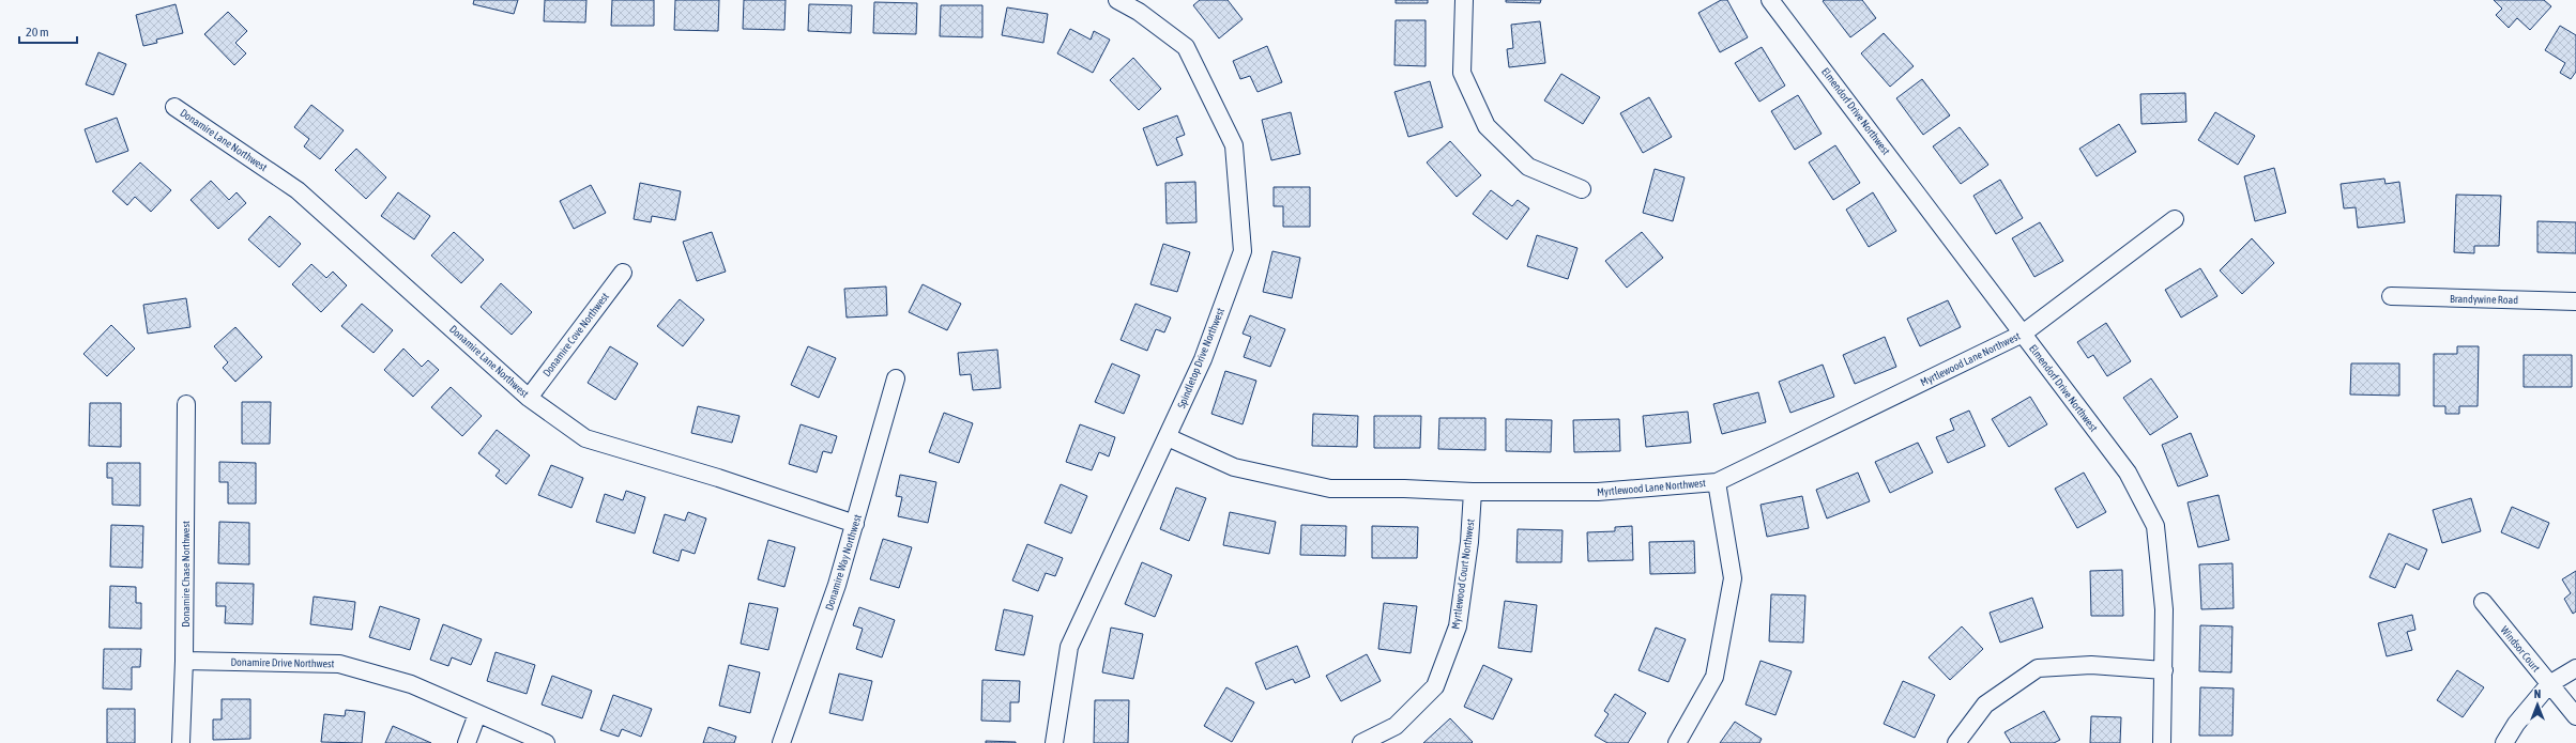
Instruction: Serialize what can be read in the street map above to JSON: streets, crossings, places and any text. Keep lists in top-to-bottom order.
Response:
{
  "streets": {
    "street": [
      "Elmendorf Drive Northwest",
      "Donamire Lane Northwest",
      "Brandywine Road",
      "Donamire Cove Northwest",
      "Spindletop Drive Northwest",
      "Myrtlewood Lane Northwest",
      "Donamire Way Northwest",
      "Donamire Chase Northwest",
      "Myrtlewood Court Northwest",
      "Windsor Court",
      "Donamire Drive Northwest"
    ]
  },
  "crossings": [
    ["Elmendorf Drive Northwest", "Myrtlewood Lane Northwest"],
    ["Donamire Lane Northwest", "Donamire Cove Northwest"],
    ["Donamire Lane Northwest", "Donamire Way Northwest"],
    ["Spindletop Drive Northwest", "Myrtlewood Lane Northwest"],
    ["Myrtlewood Lane Northwest", "Myrtlewood Court Northwest"],
    ["Donamire Chase Northwest", "Donamire Drive Northwest"]
  ],
  "scale_bar": "20 m",
  "north": "top"
}
